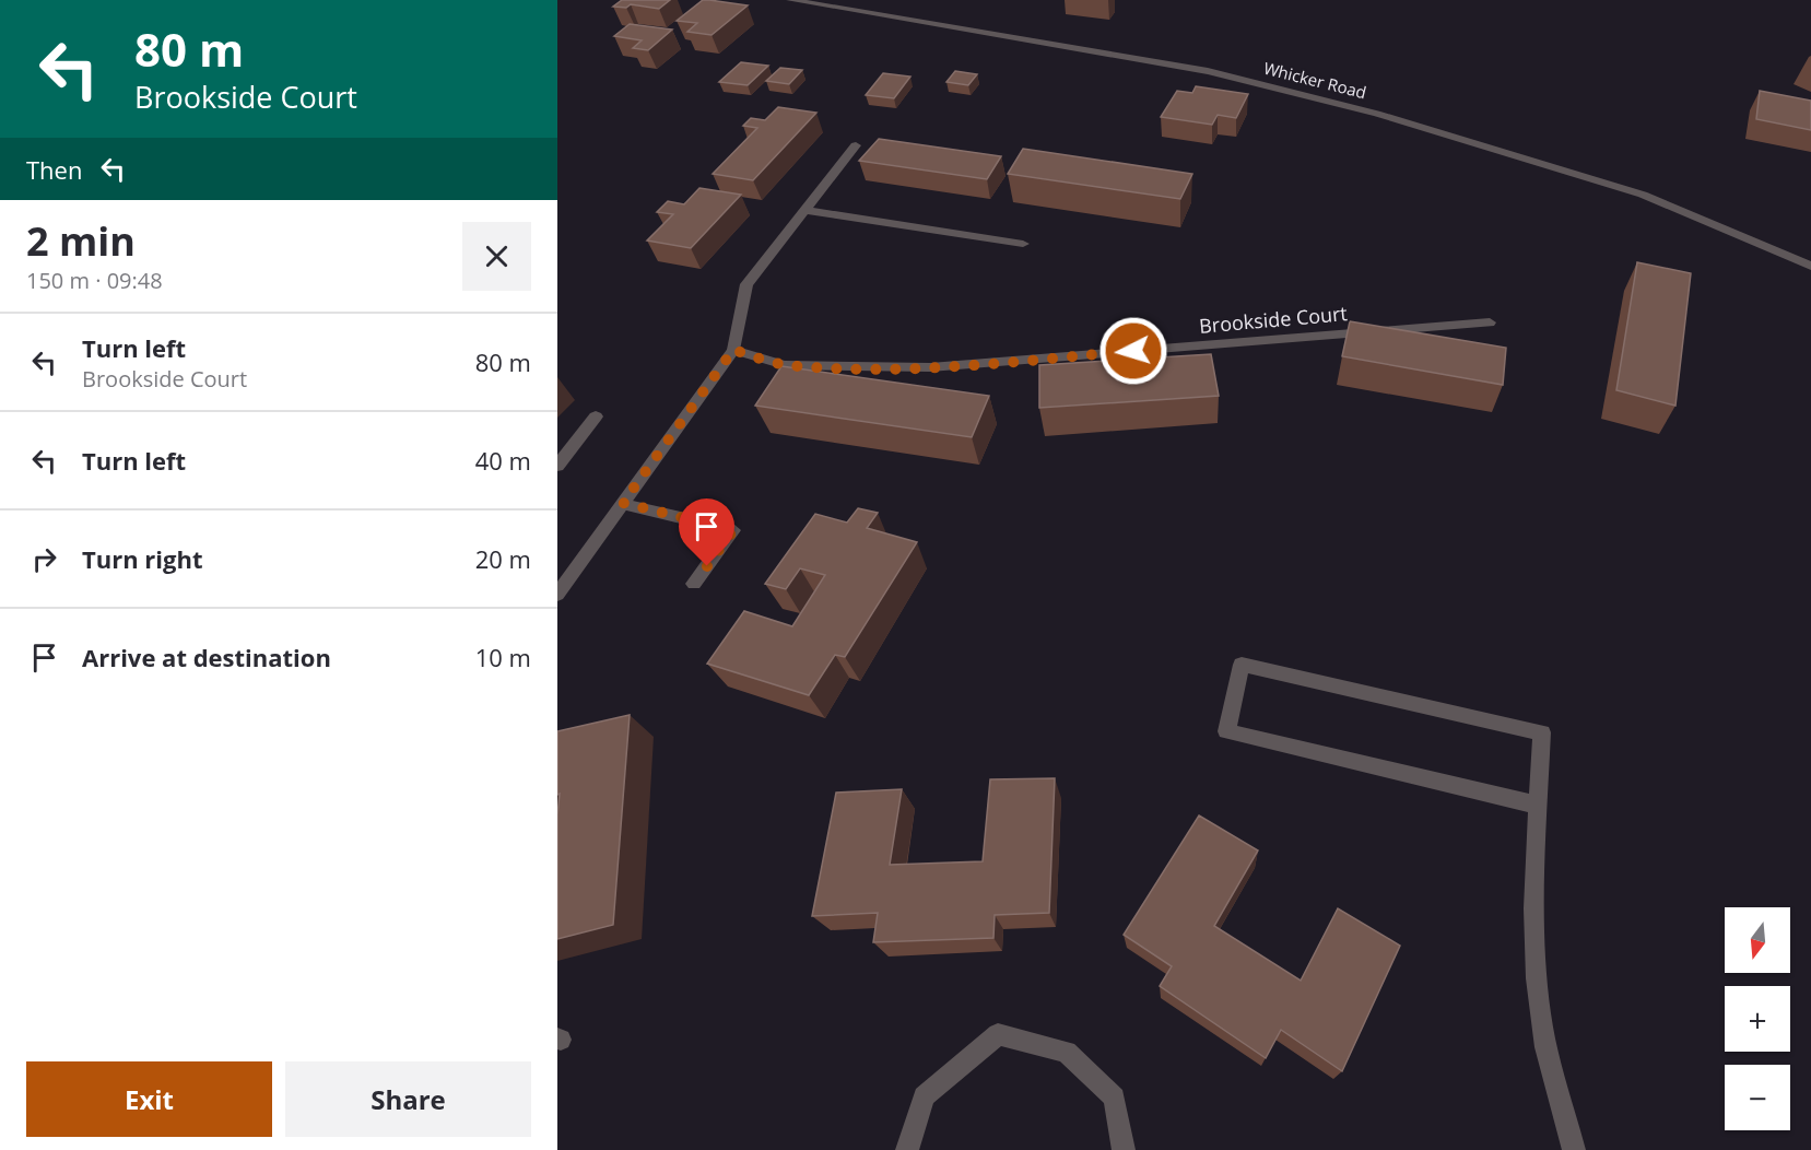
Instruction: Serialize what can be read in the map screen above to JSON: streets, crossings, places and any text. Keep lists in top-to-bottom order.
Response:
{
  "streets": {
    "street": ["Whicker Road", "Brookside Court"]
  },
  "north": "bottom",
  "page": {
    "turn": ["80 m", "Brookside Court"],
    "then": "Then",
    "heading": ["2 min", "150 m · 09:48"],
    "list": [
      {
        "name": "Turn left",
        "note": "Brookside Court",
        "value": "80 m"
      },
      {
        "name": "Turn left",
        "value": "40 m"
      },
      {
        "name": "Turn right",
        "value": "20 m"
      },
      {
        "name": "Arrive at destination",
        "value": "10 m"
      }
    ],
    "map_buttons": ["+", "−"],
    "buttons": ["Exit", "Share"]
  }
}
